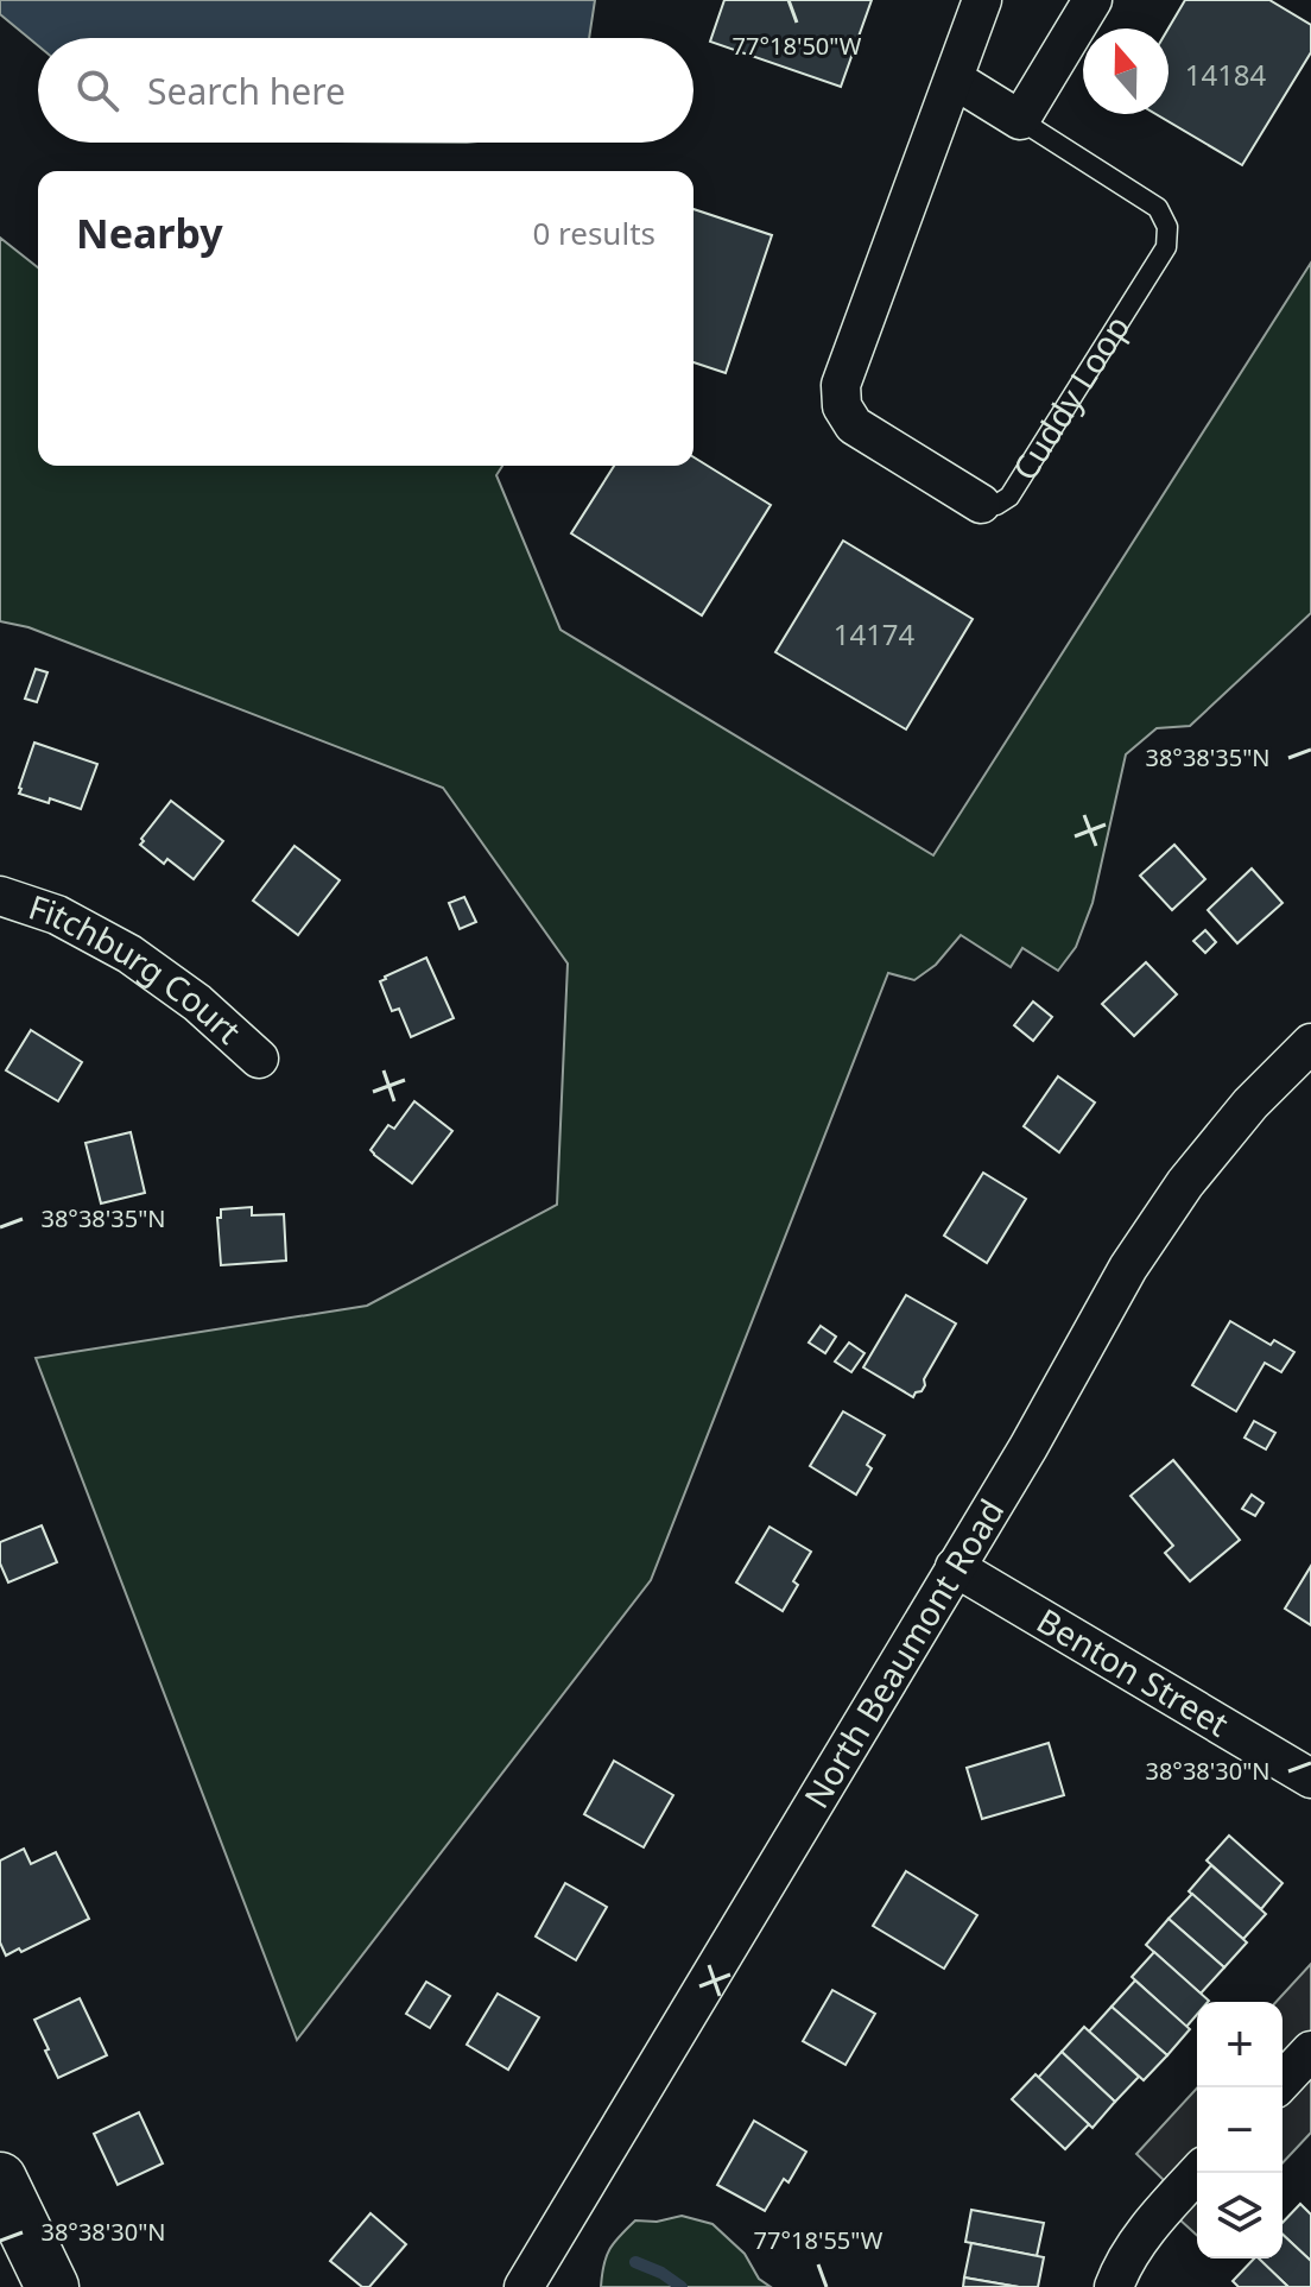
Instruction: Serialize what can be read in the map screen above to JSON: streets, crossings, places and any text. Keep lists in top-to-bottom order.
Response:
{
  "streets": {
    "street": [
      "Cuddy Loop",
      "Fitchburg Court",
      "North Beaumont Road",
      "Benton Street"
    ]
  },
  "crossings": [
    ["North Beaumont Road", "Benton Street"]
  ],
  "house_numbers": ["14184", "14174"],
  "north": "top",
  "page": {
    "search": "Search here",
    "heading": ["Nearby", "0 results"],
    "map_buttons": ["+", "−"]
  },
  "coordinates": [
    "77°18'50\"W",
    "38°38'35\"N",
    "38°38'30\"N",
    "77°18'55\"W"
  ]
}
